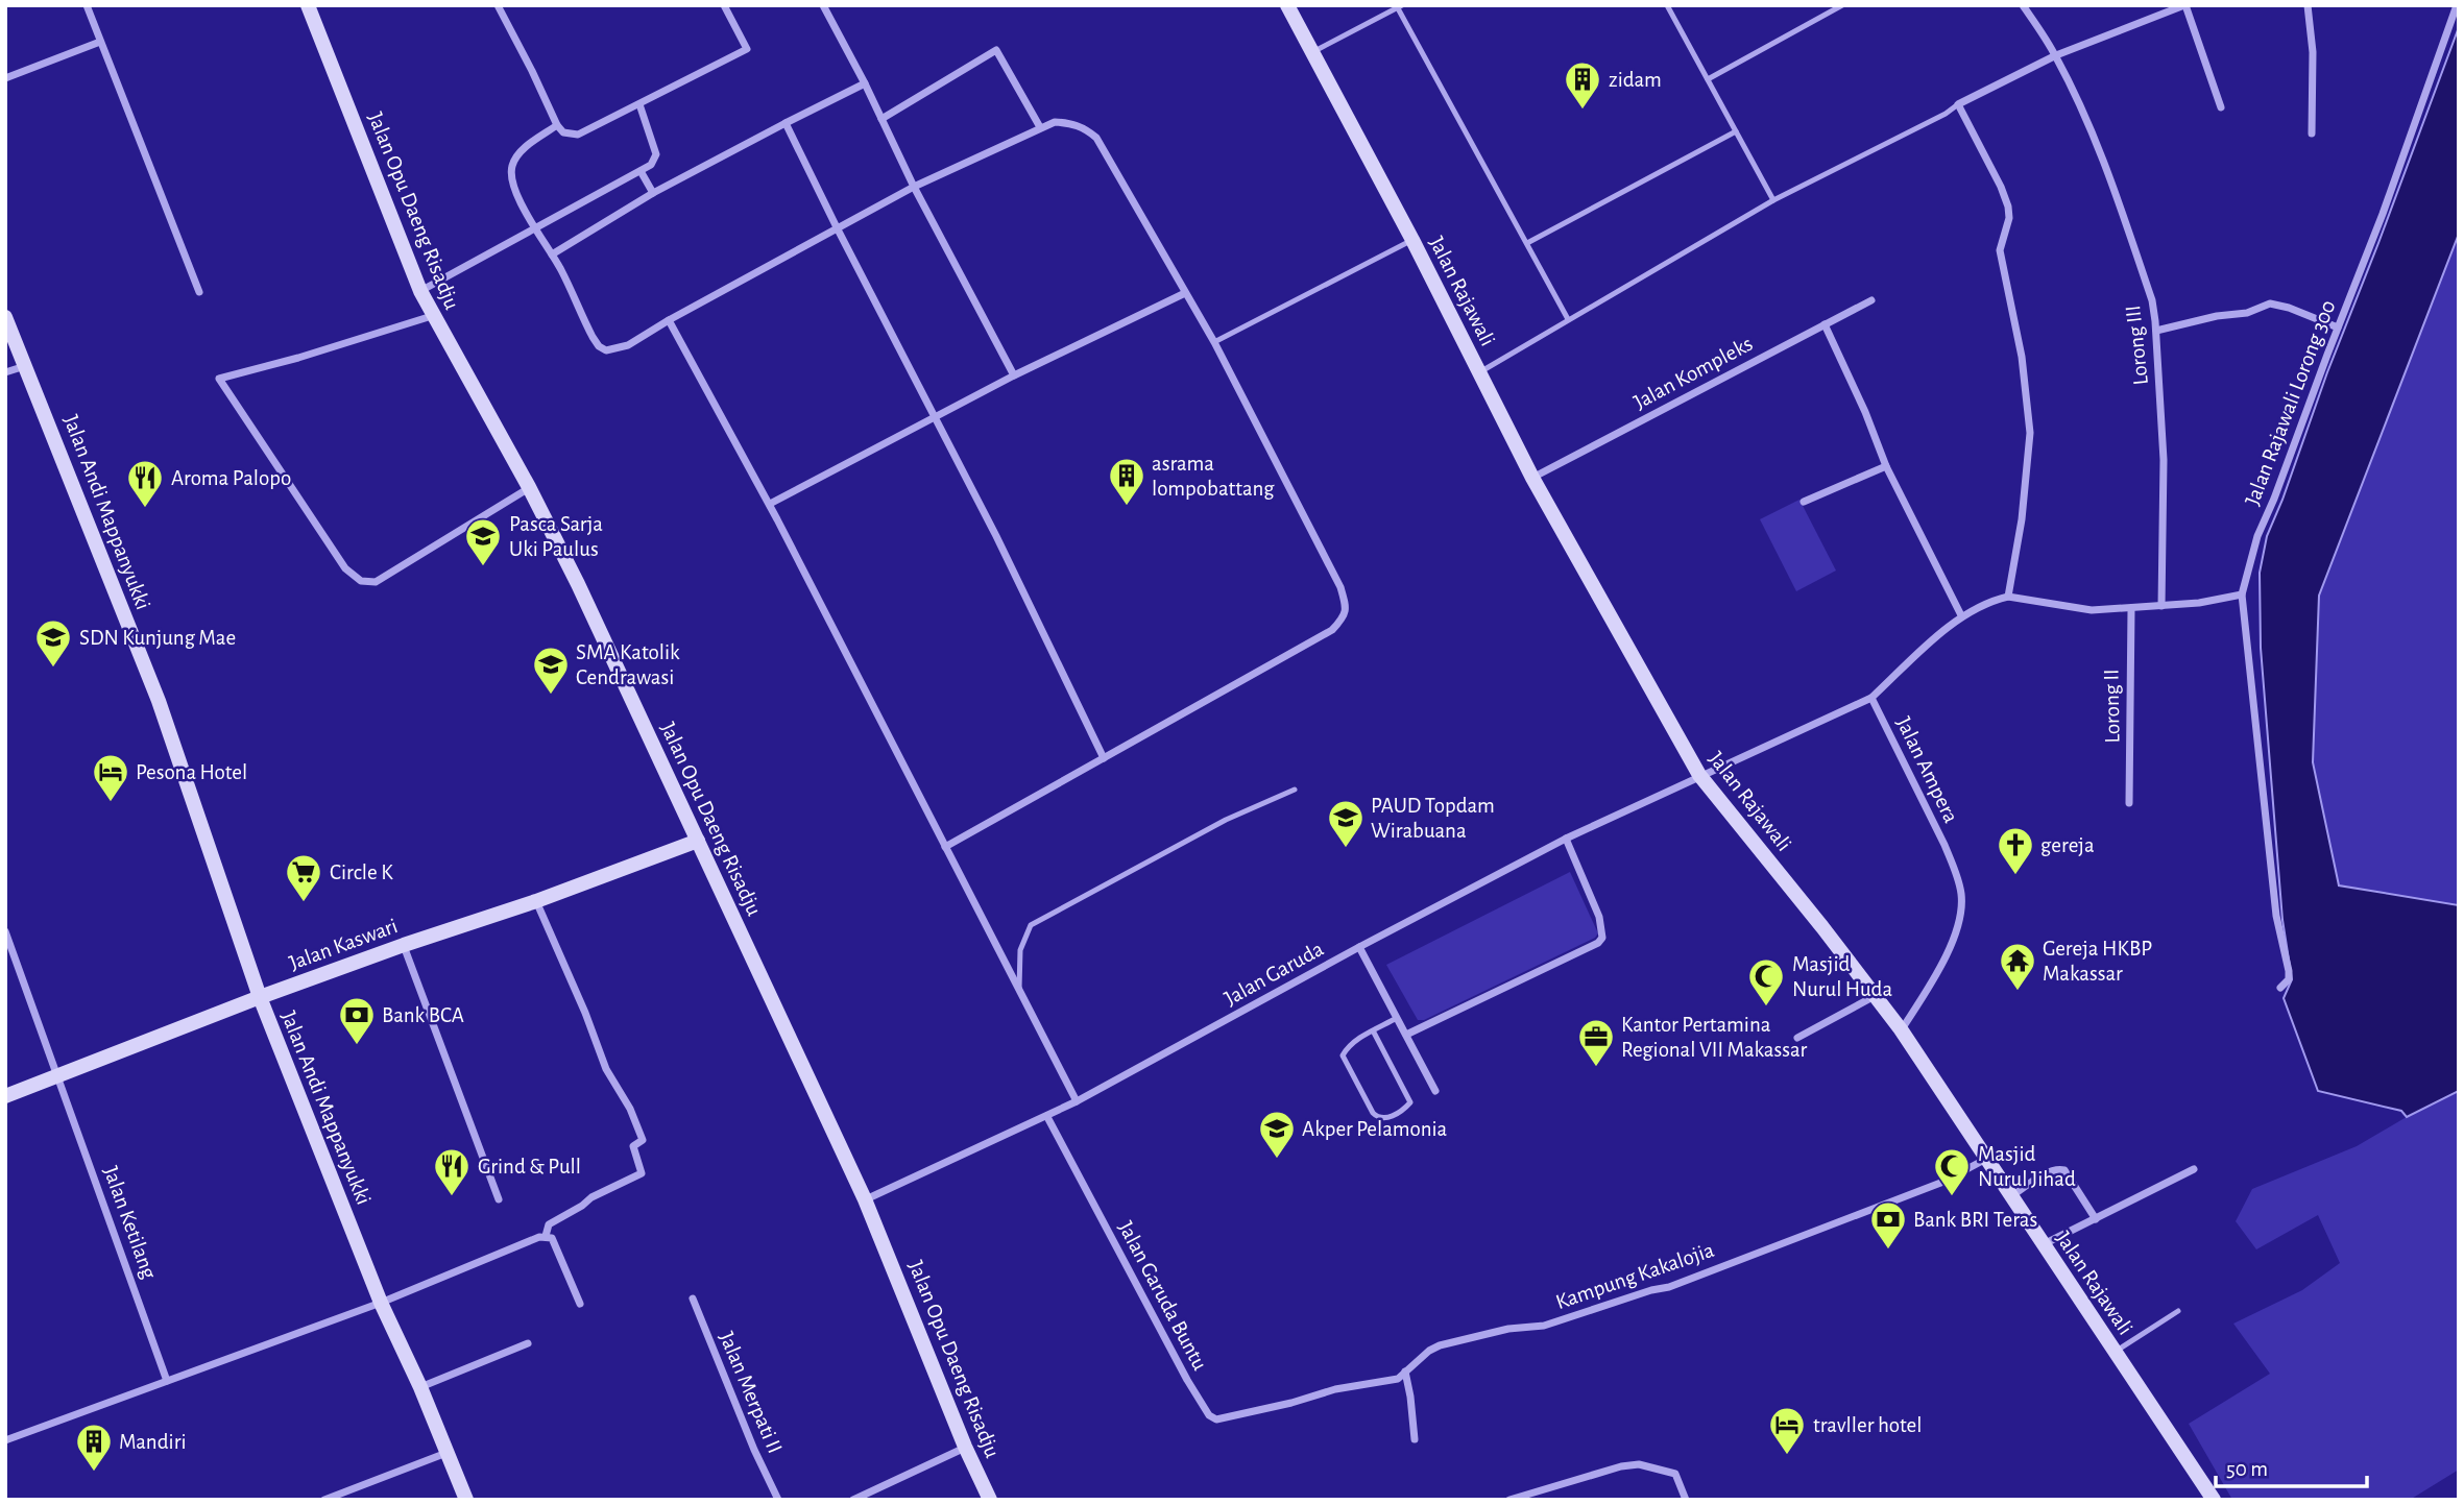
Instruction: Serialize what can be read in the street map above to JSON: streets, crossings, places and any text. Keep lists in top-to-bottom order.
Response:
{
  "streets": {
    "main road": [
      "Jalan Opu Daeng Risadju",
      "Jalan Rajawali",
      "Jalan Andi Mappanyukki",
      "Jalan Kaswari"
    ],
    "street": [
      "Lorong III",
      "Jalan Kompleks",
      "Jalan Rajawali Lorong 300",
      "Lorong II",
      "Jalan Ampera",
      "Jalan Garuda",
      "Jalan Ketilang",
      "Kampung Kakalojia",
      "Jalan Garuda Buntu",
      "Jalan Merpati II"
    ]
  },
  "crossings": [
    ["Jalan Opu Daeng Risadju", "Jalan Kaswari"],
    ["Jalan Opu Daeng Risadju", "Jalan Garuda"],
    ["Jalan Rajawali", "Jalan Kompleks"],
    ["Jalan Rajawali", "Jalan Ampera"],
    ["Jalan Rajawali", "Jalan Garuda"],
    ["Jalan Rajawali", "Kampung Kakalojia"],
    ["Jalan Andi Mappanyukki", "Jalan Kaswari"],
    ["Jalan Ampera", "Jalan Garuda"],
    ["Jalan Kaswari", "Jalan Ketilang"],
    ["Jalan Garuda", "Jalan Garuda Buntu"],
    ["Kampung Kakalojia", "Jalan Garuda Buntu"]
  ],
  "places": {
    "building": ["zidam", "asrama lompobattang", "Mandiri"],
    "restaurant": ["Aroma Palopo", "Grind & Pull"],
    "school or university": [
      "Pasca Sarja Uki Paulus",
      "SDN Kunjung Mae",
      "SMA Katolik Cendrawasi",
      "PAUD Topdam Wirabuana",
      "Akper Pelamonia"
    ],
    "hotel": ["Pesona Hotel", "travller hotel"],
    "church": ["gereja"],
    "supermarket": ["Circle K"],
    "temple": ["Gereja HKBP Makassar"],
    "mosque": ["Masjid Nurul Huda", "Masjid Nurul Jihad"],
    "bank": ["Bank BCA", "Bank BRI Teras"],
    "office": ["Kantor Pertamina Regional VII Makassar"]
  },
  "scale_bar": "50 m"
}
